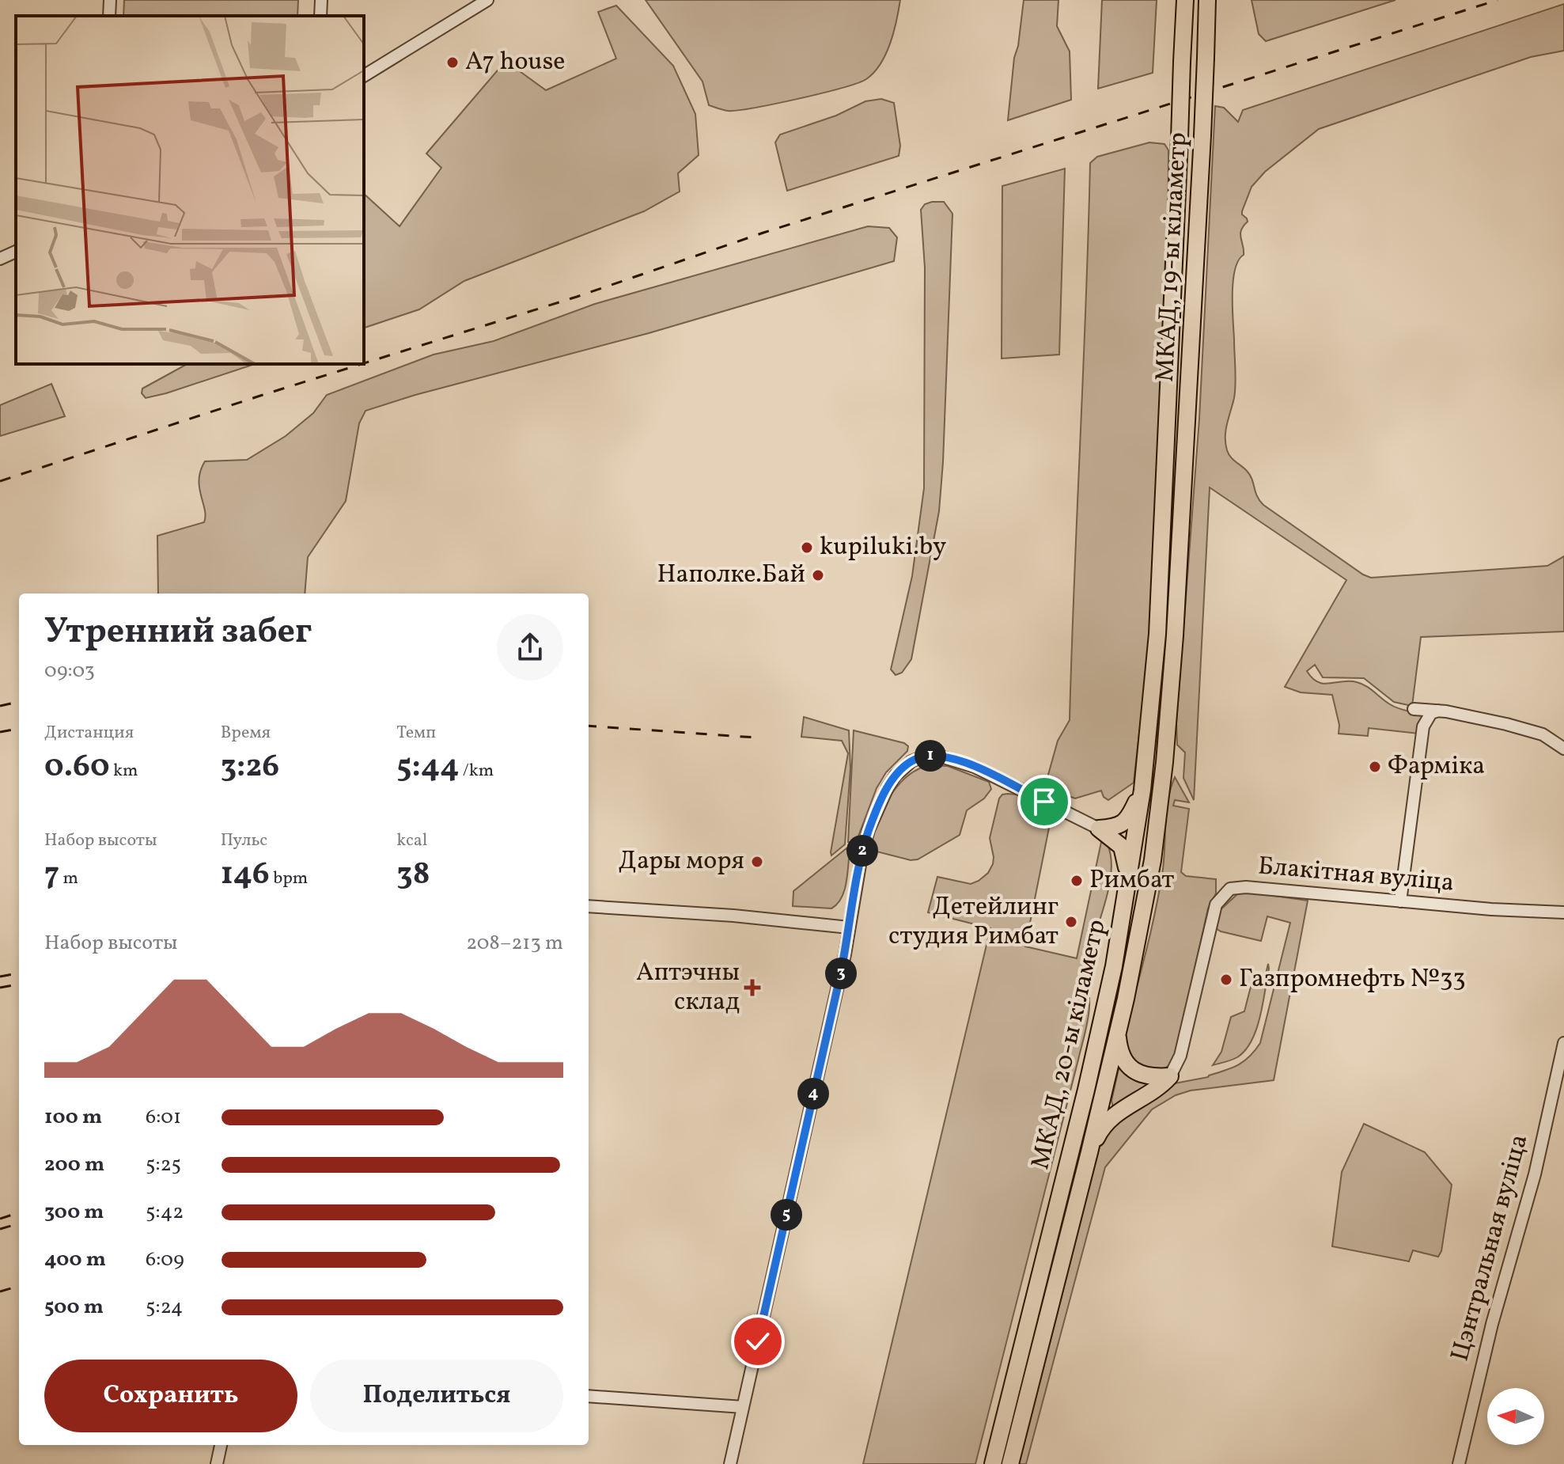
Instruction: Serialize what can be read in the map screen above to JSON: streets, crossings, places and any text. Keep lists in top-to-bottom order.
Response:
{
  "streets": {
    "highway": ["МКАД, 19-ы кіламетр", "МКАД, 20-ы кіламетр"],
    "street": ["Блакітная вуліца", "Цэнтральная вуліца"]
  },
  "crossings": [
    ["МКАД, 19-ы кіламетр", "МКАД, 20-ы кіламетр"]
  ],
  "places": {
    "other": [
      "A7 house",
      "kupiluki.by",
      "Наполке.Бай",
      "Фарміка",
      "Дары моря",
      "Римбат",
      "Детейлинг студия Римбат",
      "Газпромнефть №33"
    ],
    "health": ["Аптэчны склад"]
  },
  "north": "left",
  "page": {
    "heading": ["Утренний забег", "09:03"],
    "stats": [
      ["Дистанция", "0.60 km"],
      ["Время", "3:26"],
      ["Темп", "5:44 /km"],
      ["Набор высоты", "7 m"],
      ["Пульс", "146 bpm"],
      ["kcal", "38"]
    ],
    "pins": [
      "1",
      "2",
      "3",
      "4",
      "5"
    ],
    "chart": ["Набор высоты", "208–213 m"],
    "list": [
      {
        "name": "100 m",
        "note": "6:01"
      },
      {
        "name": "200 m",
        "note": "5:25"
      },
      {
        "name": "300 m",
        "note": "5:42"
      },
      {
        "name": "400 m",
        "note": "6:09"
      },
      {
        "name": "500 m",
        "note": "5:24"
      }
    ],
    "buttons": ["Сохранить", "Поделиться"]
  }
}
